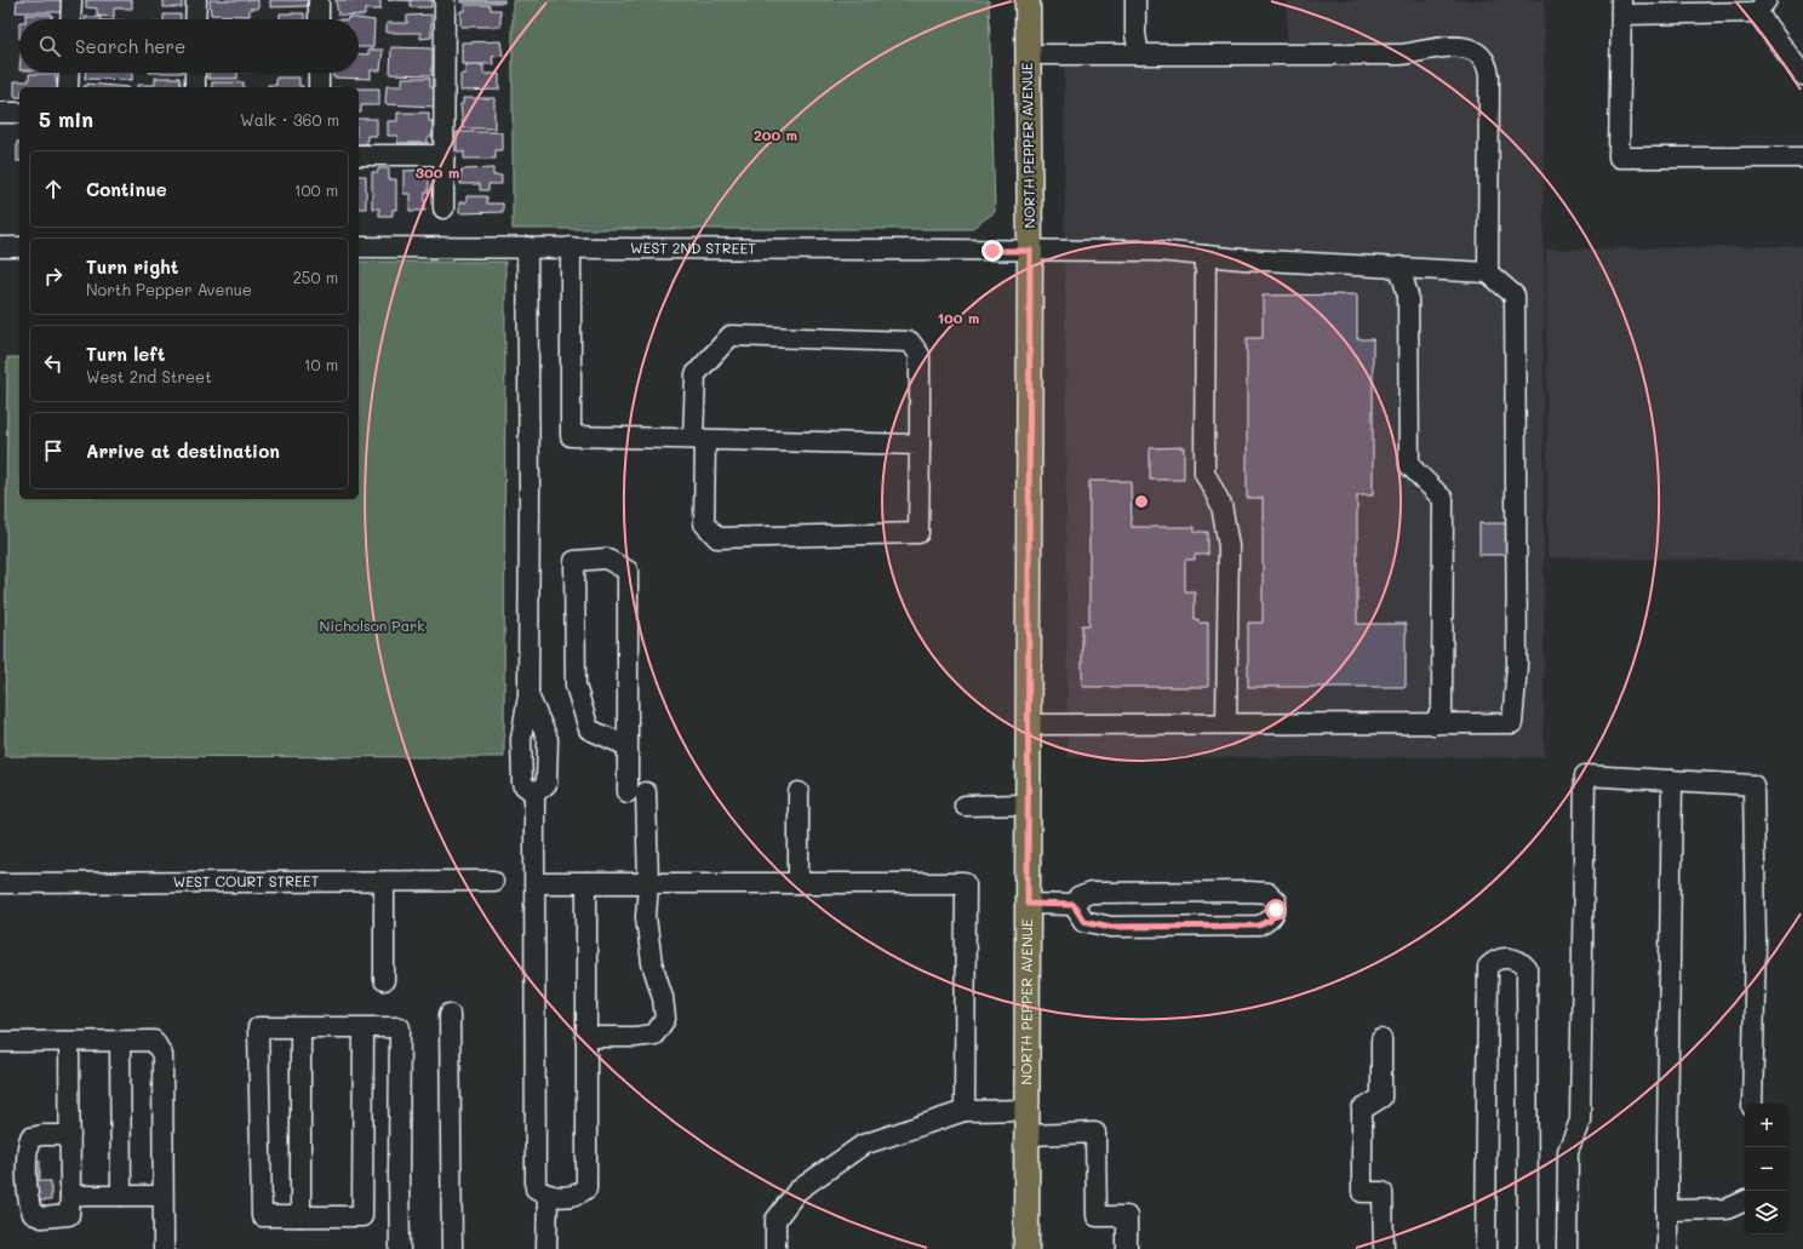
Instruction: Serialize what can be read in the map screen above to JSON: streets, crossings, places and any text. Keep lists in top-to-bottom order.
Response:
{
  "streets": {
    "main road": ["NORTH PEPPER AVENUE"],
    "street": ["WEST 2ND STREET", "WEST COURT STREET"]
  },
  "crossings": [
    ["NORTH PEPPER AVENUE", "WEST 2ND STREET"]
  ],
  "parks": ["Nicholson Park"],
  "page": {
    "search": "Search here",
    "heading": ["5 min", "Walk · 360 m"],
    "list": [
      ["Continue", "100 m"],
      ["Turn right", "North Pepper Avenue", "250 m"],
      ["Turn left", "West 2nd Street", "10 m"],
      "Arrive at destination"
    ],
    "map_buttons": ["+", "−"]
  },
  "rings": ["200 m", "300 m", "100 m"]
}
